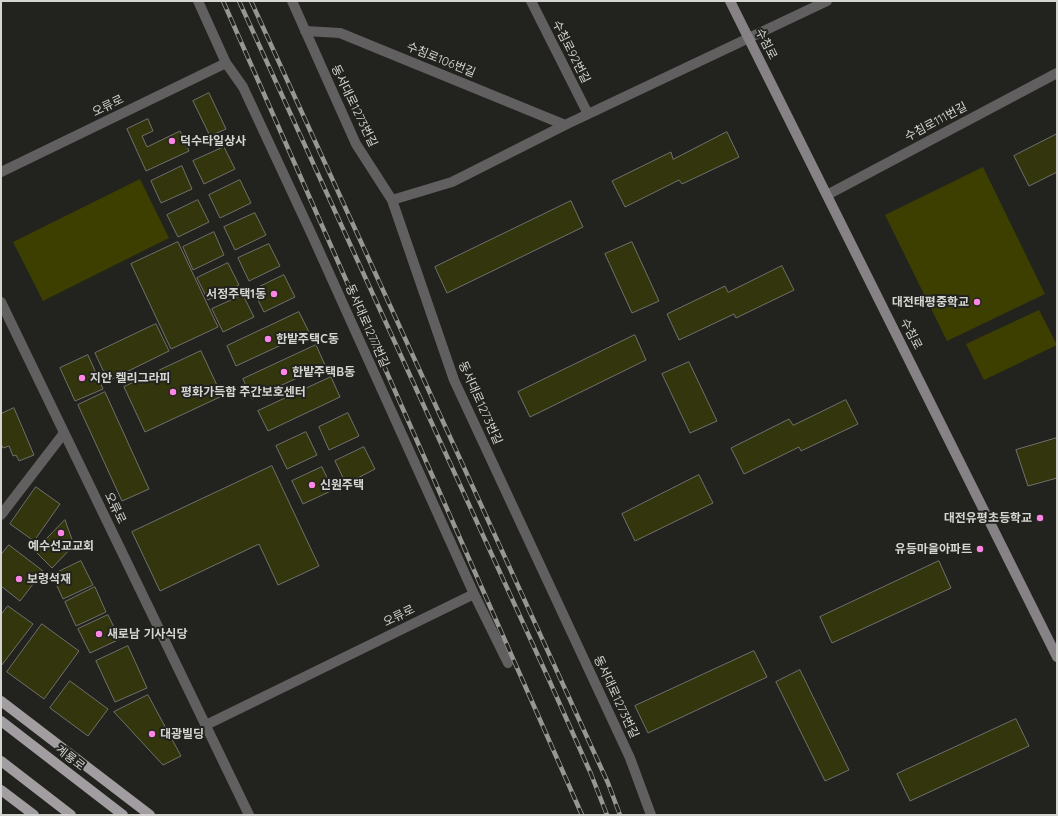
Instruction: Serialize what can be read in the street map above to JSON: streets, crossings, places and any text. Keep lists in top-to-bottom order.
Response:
{
  "streets": {
    "main road": ["수침로", "계룡로"],
    "street": [
      "수침로92번길",
      "수침로106번길",
      "오류로",
      "동서대로1273번길",
      "수침로111번길",
      "동서대로1277번길"
    ]
  },
  "crossings": [
    ["수침로", "수침로111번길"],
    ["수침로106번길", "동서대로1273번길"],
    ["오류로", "동서대로1277번길"]
  ],
  "places": [
    "덕수타일상사",
    "서정주택1동",
    "대전태평중학교",
    "한밭주택C동",
    "한밭주택B동",
    "지안 켈리그라피",
    "평화가득함 주간보호센터",
    "신원주택",
    "대전유평초등학교",
    "예수선교교회",
    "유등마을아파트",
    "보령석재",
    "새로남 기사식당",
    "대광빌딩"
  ]
}
